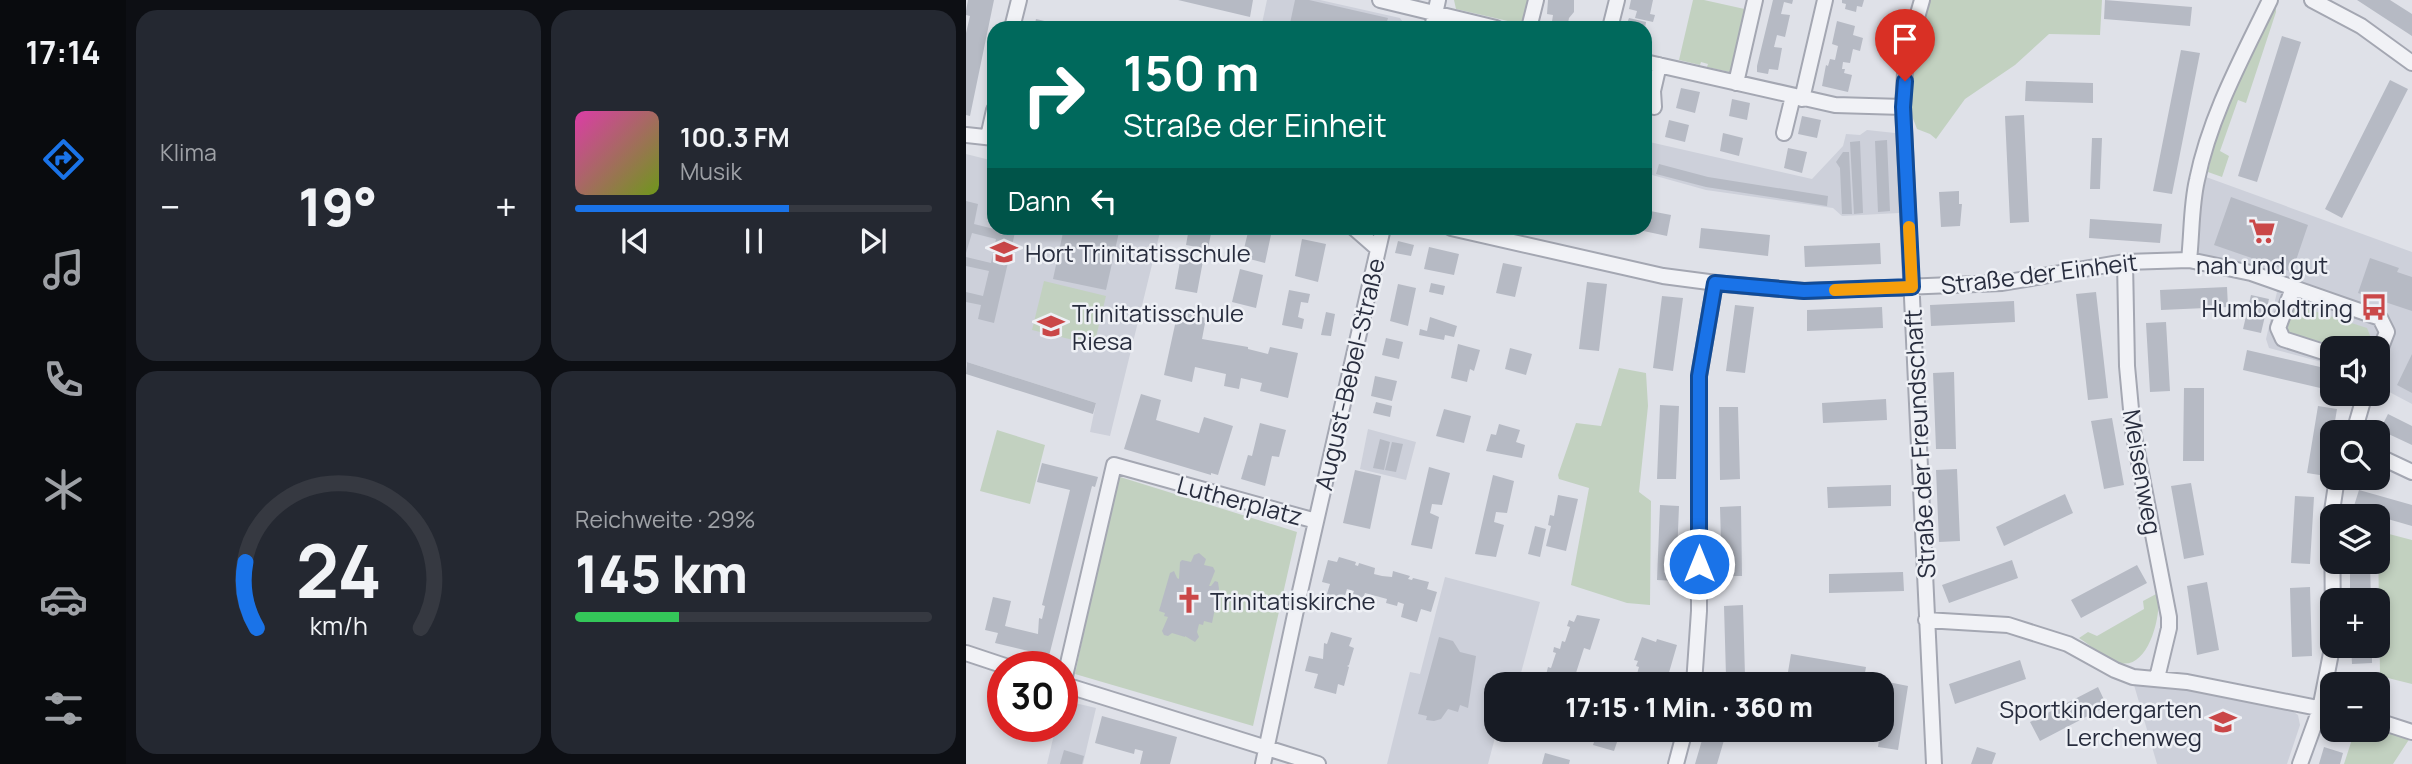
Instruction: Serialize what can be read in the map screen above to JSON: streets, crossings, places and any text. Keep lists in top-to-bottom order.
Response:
{
  "streets": {
    "street": [
      "Straße der Einheit",
      "August-Bebel-Straße",
      "Straße der Freundschaft",
      "Meisenweg",
      "Lutherplatz"
    ]
  },
  "crossings": [
    ["Straße der Einheit", "Straße der Freundschaft"],
    ["Straße der Einheit", "Meisenweg"],
    ["August-Bebel-Straße", "Lutherplatz"]
  ],
  "places": {
    "supermarket": ["nah und gut"],
    "school or university": ["Hort Trinitatisschule", "Trinitatisschule Riesa", "Sportkindergarten Lerchenweg"],
    "bus stop": ["Humboldtring"],
    "church": ["Trinitatiskirche"]
  },
  "page": {
    "tabs": "17:14",
    "tile": [
      "Klima",
      ["Reichweite · 29%", "145 km"]
    ],
    "turn": ["150 m", "Straße der Einheit"],
    "song": ["100.3 FM", "Musik"],
    "then": "Dann",
    "heat": ["−", "19°", "+"],
    "map_buttons": ["+", "−"],
    "limit": "30",
    "trip": "17:15 · 1 Min. · 360 m",
    "gauge": ["24", "km/h"]
  }
}
